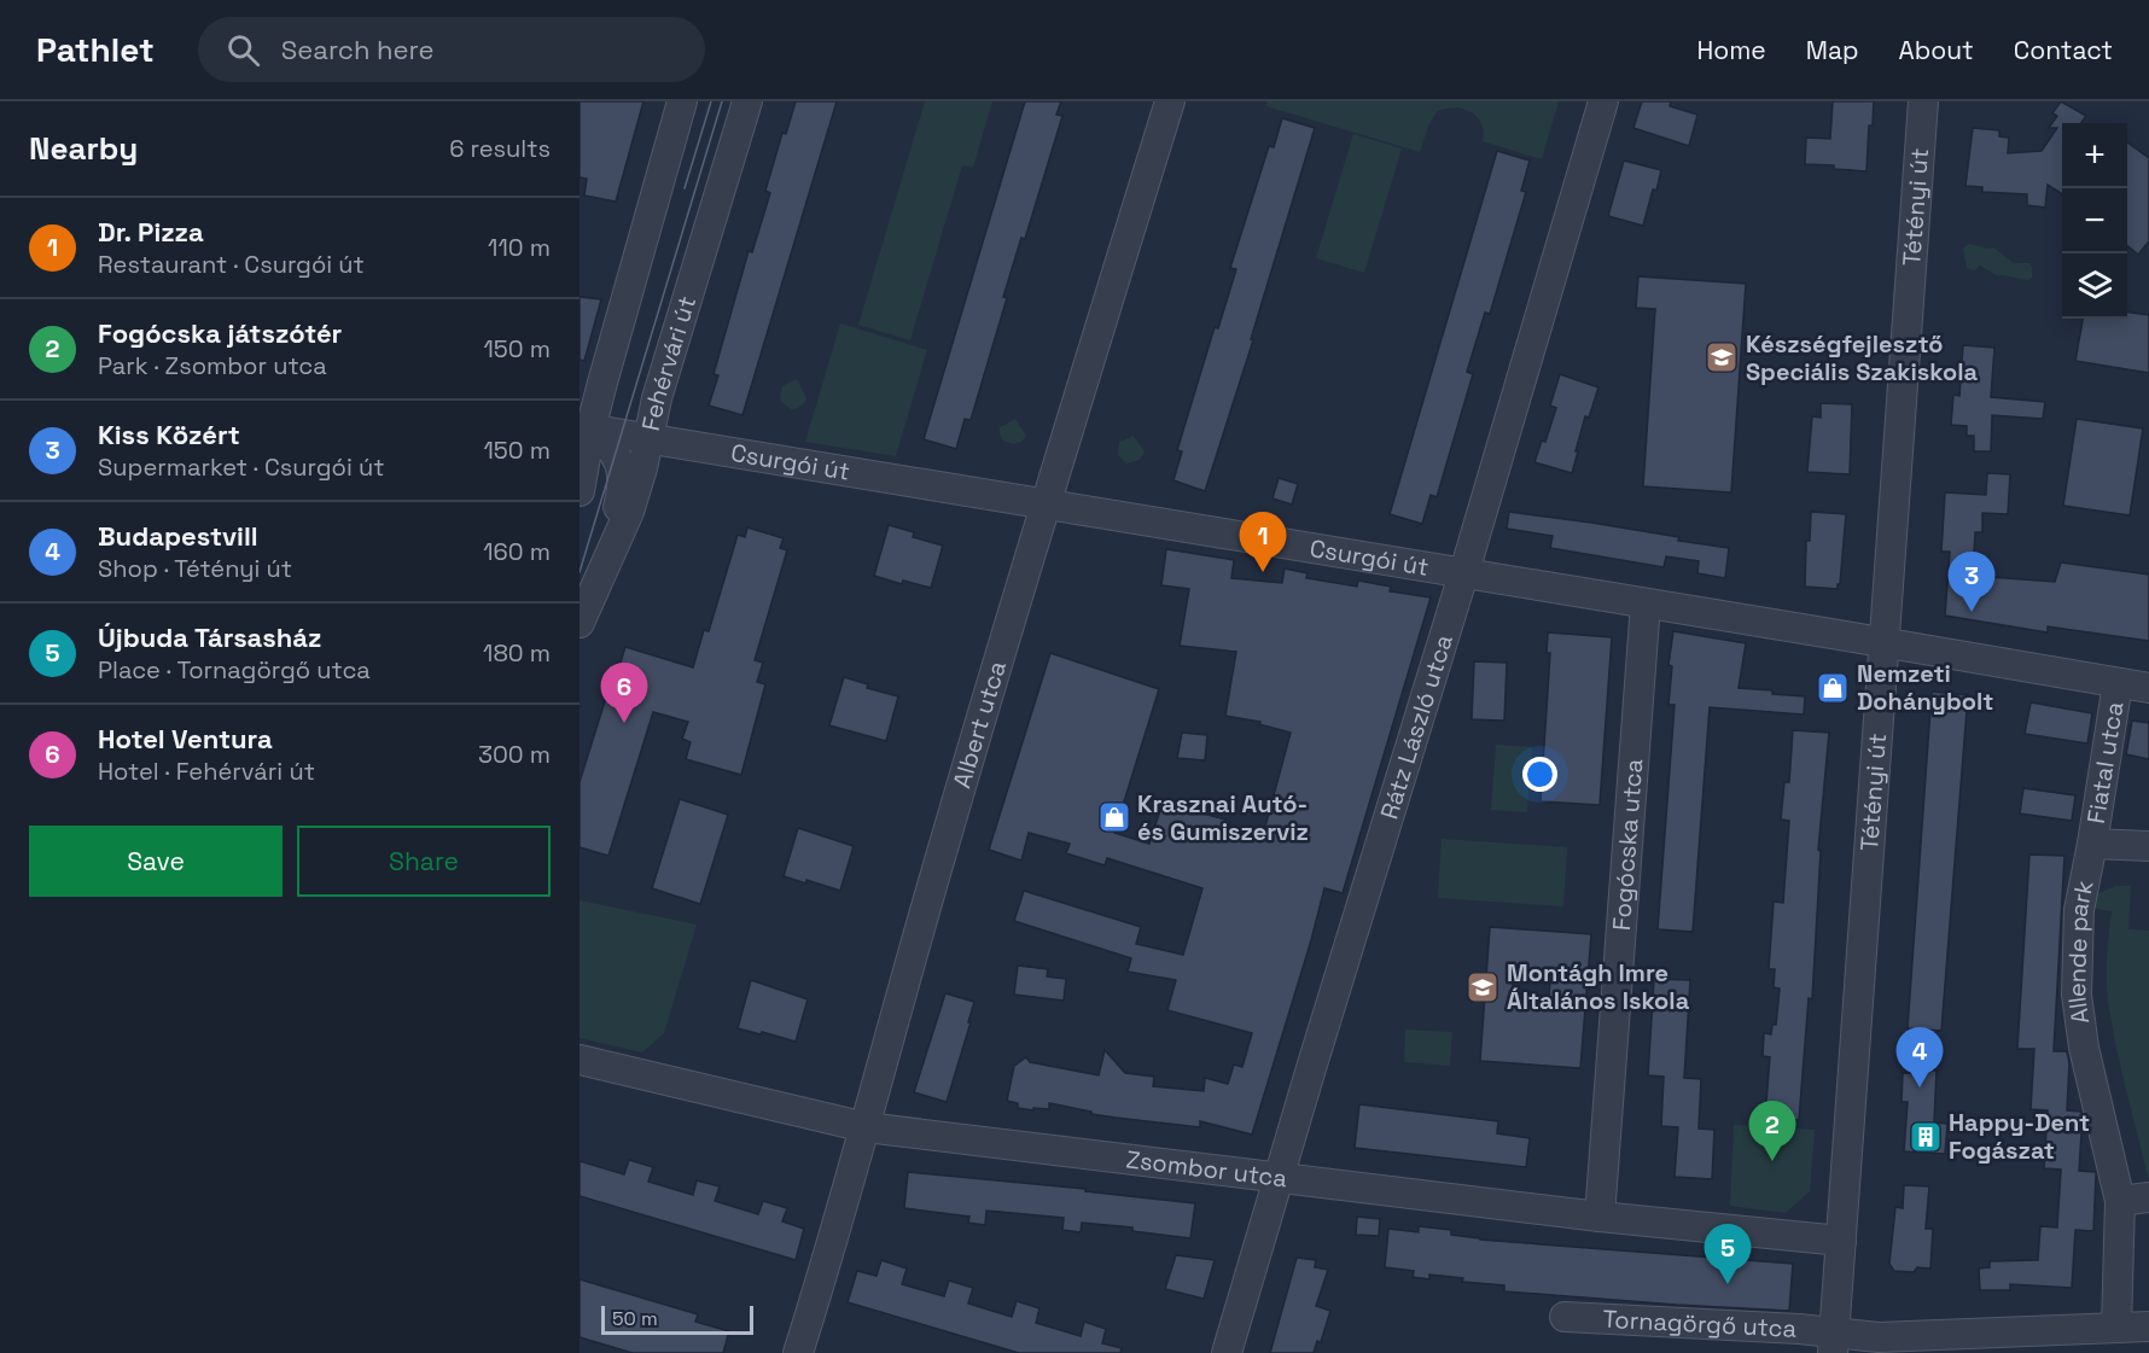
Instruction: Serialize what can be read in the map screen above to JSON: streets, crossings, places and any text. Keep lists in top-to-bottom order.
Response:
{
  "streets": {
    "street": [
      "Tétényi út",
      "Fehérvári út",
      "Csurgói út",
      "Albert utca",
      "Rátz László utca",
      "Fiatal utca",
      "Fogócska utca",
      "Allende park",
      "Zsombor utca",
      "Tornagörgő utca"
    ]
  },
  "crossings": [
    ["Tétényi út", "Csurgói út"],
    ["Tétényi út", "Zsombor utca"],
    ["Tétényi út", "Tornagörgő utca"],
    ["Fehérvári út", "Csurgói út"],
    ["Csurgói út", "Albert utca"],
    ["Csurgói út", "Rátz László utca"],
    ["Csurgói út", "Fiatal utca"],
    ["Csurgói út", "Fogócska utca"],
    ["Albert utca", "Zsombor utca"],
    ["Rátz László utca", "Zsombor utca"],
    ["Fiatal utca", "Allende park"],
    ["Fogócska utca", "Zsombor utca"],
    ["Allende park", "Tornagörgő utca"]
  ],
  "places": {
    "school or university": ["Készségfejlesztő Speciális Szakiskola", "Montágh Imre Általános Iskola"],
    "shop": ["Nemzeti Dohánybolt", "Krasznai Autó- és Gumiszerviz"],
    "building": ["Happy-Dent Fogászat"]
  },
  "scale_bar": "50 m",
  "page": {
    "header": "Pathlet",
    "search": "Search here",
    "nav": [
      "Home",
      "Map",
      "About",
      "Contact"
    ],
    "heading": ["Nearby", "6 results"],
    "map_buttons": ["+", "−"],
    "list": [
      {
        "mark": "1",
        "name": "Dr. Pizza",
        "note": "Restaurant · Csurgói út",
        "value": "110 m"
      },
      {
        "mark": "2",
        "name": "Fogócska játszótér",
        "note": "Park · Zsombor utca",
        "value": "150 m"
      },
      {
        "mark": "3",
        "name": "Kiss Közért",
        "note": "Supermarket · Csurgói út",
        "value": "150 m"
      },
      {
        "mark": "4",
        "name": "Budapestvill",
        "note": "Shop · Tétényi út",
        "value": "160 m"
      },
      {
        "mark": "5",
        "name": "Újbuda Társasház",
        "note": "Place · Tornagörgő utca",
        "value": "180 m"
      },
      {
        "mark": "6",
        "name": "Hotel Ventura",
        "note": "Hotel · Fehérvári út",
        "value": "300 m"
      }
    ],
    "pins": [
      "1",
      "3",
      "6",
      "4",
      "2",
      "5"
    ],
    "buttons": ["Save", "Share"],
    "scale": "50 m"
  }
}
